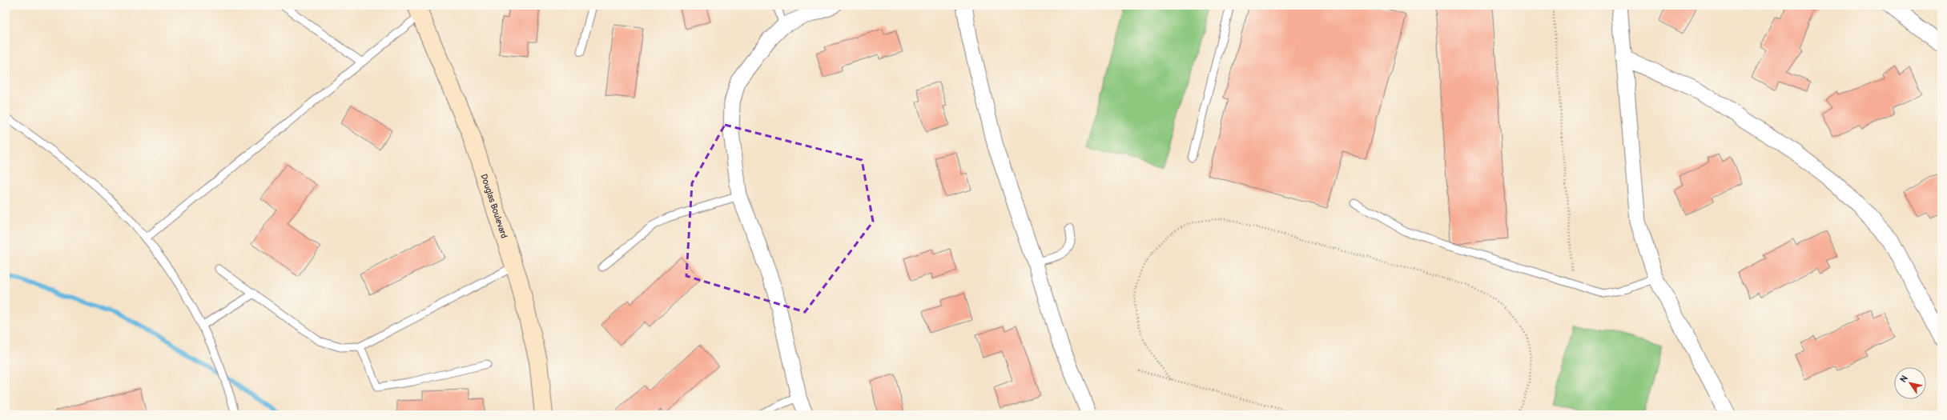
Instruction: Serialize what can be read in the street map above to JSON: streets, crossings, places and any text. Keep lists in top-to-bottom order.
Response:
{
  "streets": {
    "street": ["Douglas Boulevard"]
  },
  "north": "top left"
}
